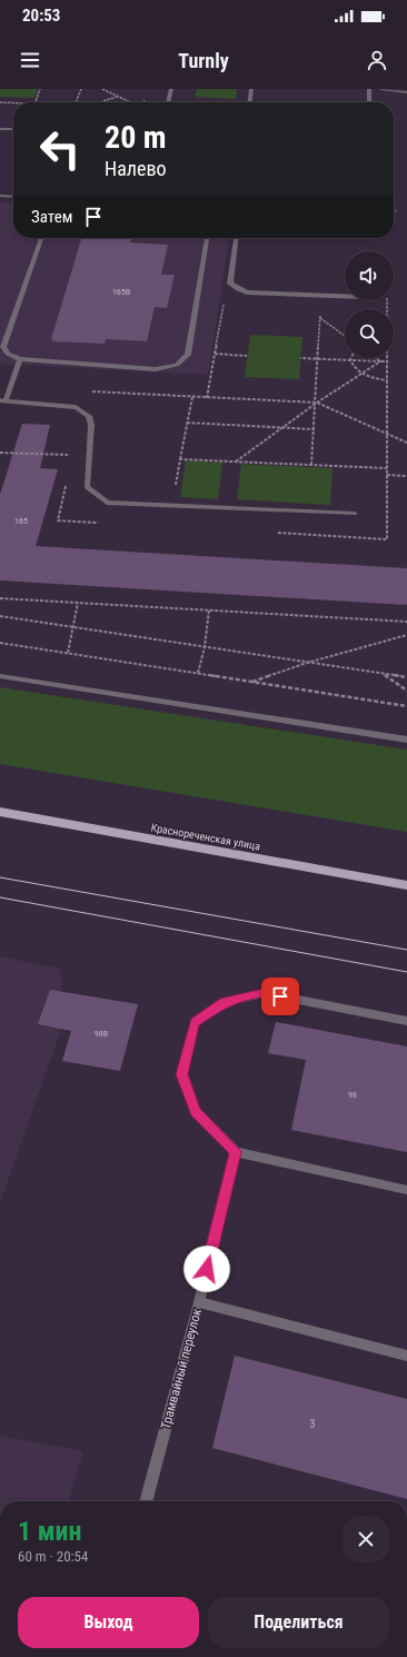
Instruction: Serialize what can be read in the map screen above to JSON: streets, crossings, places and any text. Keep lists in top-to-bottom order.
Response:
{
  "streets": {
    "main road": ["Краснореченская улица"],
    "street": ["Трамвайный переулок"]
  },
  "house_numbers": [
    "165В",
    "165",
    "98В",
    "98",
    "3"
  ],
  "page": {
    "status": "20:53",
    "header": "Turnly",
    "turn": ["20 m", "Налево"],
    "then": "Затем",
    "heading": ["1 мин", "60 m · 20:54"],
    "buttons": ["Выход", "Поделиться"]
  }
}
